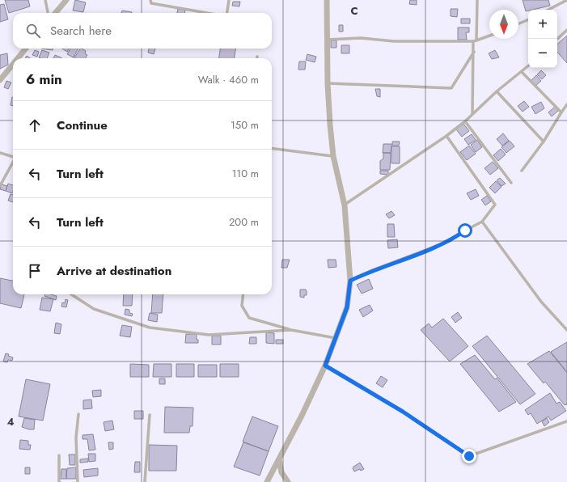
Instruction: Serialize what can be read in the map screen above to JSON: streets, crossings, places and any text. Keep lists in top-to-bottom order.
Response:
{
  "north": "bottom",
  "page": {
    "map_buttons": ["+", "−"],
    "search": "Search here",
    "heading": ["6 min", "Walk · 460 m"],
    "list": [
      ["Continue", "150 m"],
      ["Turn left", "110 m"],
      ["Turn left", "200 m"],
      "Arrive at destination"
    ]
  },
  "grid": {
    "columns": ["C"],
    "rows": ["4"]
  }
}
